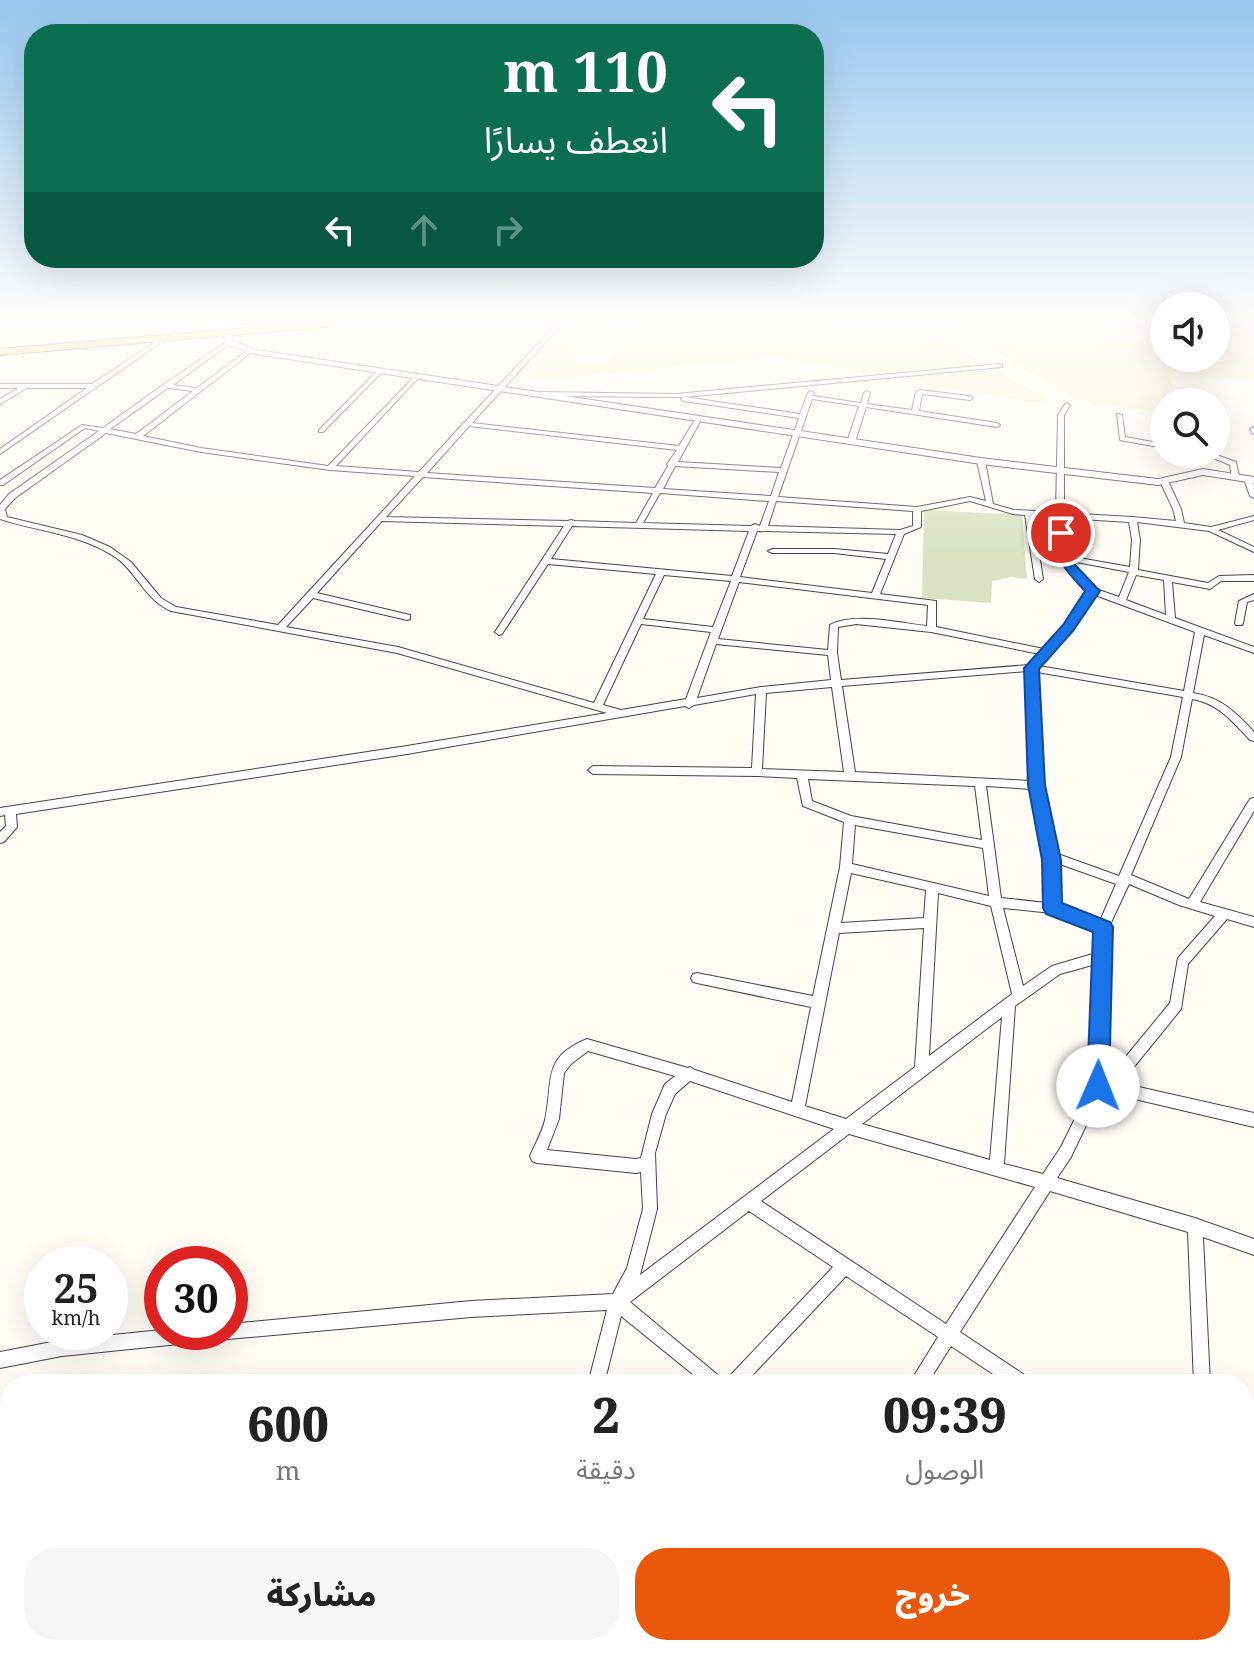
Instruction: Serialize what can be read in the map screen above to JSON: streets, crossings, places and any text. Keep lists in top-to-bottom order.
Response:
{
  "page": {
    "turn": ["110 m", "انعطف يسارًا"],
    "speed": "25 km/h",
    "limit": "30",
    "eta": [
      "09:39",
      "الوصول",
      "2",
      "دقيقة",
      "600",
      "m"
    ],
    "buttons": ["خروج", "مشاركة"]
  }
}
